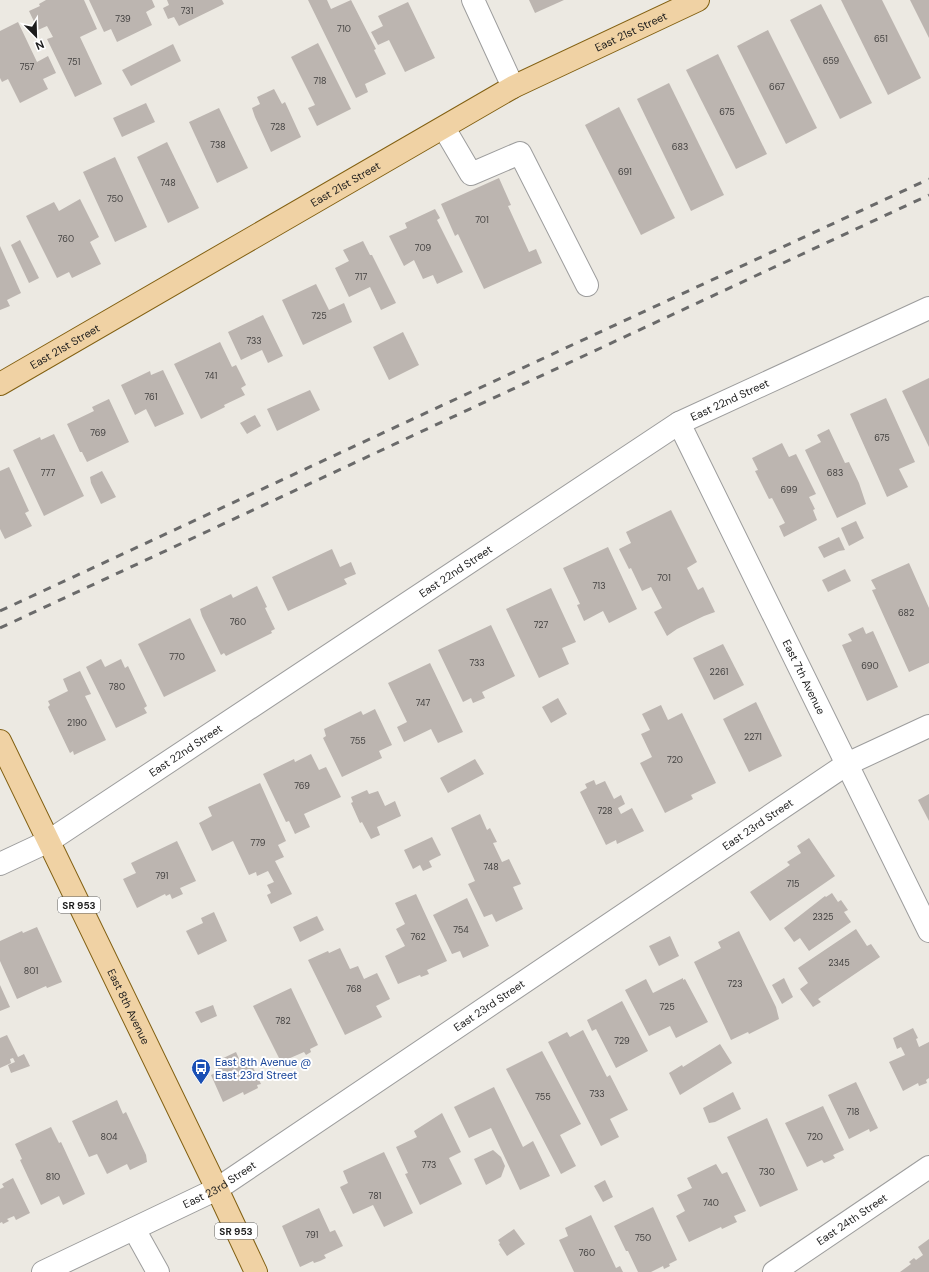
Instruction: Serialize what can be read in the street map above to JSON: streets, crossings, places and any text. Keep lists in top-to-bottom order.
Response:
{
  "streets": {
    "main road": ["East 21st Street", "SR 953", "East 8th Avenue"],
    "street": [
      "East 22nd Street",
      "East 7th Avenue",
      "East 23rd Street",
      "East 24th Street"
    ]
  },
  "crossings": [
    ["East 22nd Street", "East 7th Avenue"],
    ["East 22nd Street", "East 8th Avenue"],
    ["East 7th Avenue", "East 23rd Street"],
    ["East 23rd Street", "East 8th Avenue"]
  ],
  "places": {
    "bus stop": ["East 8th Avenue @ East 23rd Street"]
  },
  "house_numbers": [
    "731",
    "739",
    "710",
    "651",
    "659",
    "751",
    "757",
    "718",
    "667",
    "675",
    "728",
    "738",
    "683",
    "691",
    "748",
    "750",
    "701",
    "760",
    "709",
    "717",
    "725",
    "733",
    "741",
    "761",
    "769",
    "675",
    "777",
    "683",
    "699",
    "701",
    "713",
    "682",
    "760",
    "727",
    "770",
    "733",
    "690",
    "2261",
    "780",
    "747",
    "2190",
    "2271",
    "755",
    "720",
    "769",
    "728",
    "779",
    "748",
    "791",
    "715",
    "2325",
    "754",
    "762",
    "2345",
    "801",
    "723",
    "768",
    "725",
    "782",
    "729",
    "733",
    "755",
    "718",
    "804",
    "720",
    "773",
    "730",
    "810",
    "781",
    "740",
    "791",
    "750",
    "760"
  ],
  "north": "bottom right"
}
